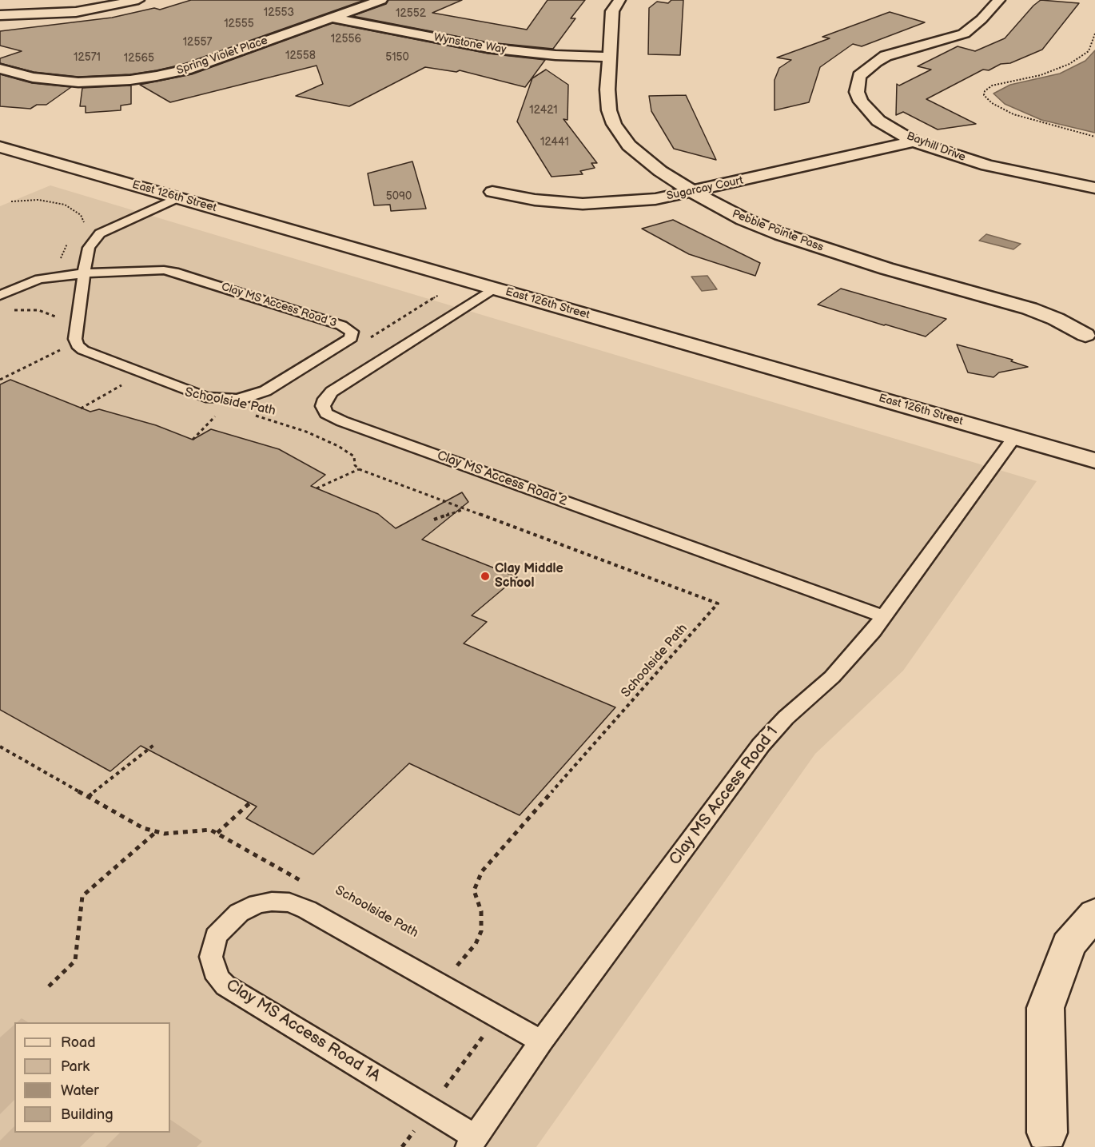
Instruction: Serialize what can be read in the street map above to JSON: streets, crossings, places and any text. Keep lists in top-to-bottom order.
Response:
{
  "streets": {
    "street": [
      "Wynstone Way",
      "Spring Violet Place",
      "Bayhill Drive",
      "Sugarcay Court",
      "East 126th Street",
      "Pebble Pointe Pass"
    ],
    "lane": [
      "Clay MS Access Road 3",
      "Clay MS Access Road 2",
      "Clay MS Access Road 1",
      "Clay MS Access Road 1A"
    ],
    "path": ["Schoolside Path"]
  },
  "crossings": [
    ["Wynstone Way", "Spring Violet Place"],
    ["Wynstone Way", "Pebble Pointe Pass"],
    ["Bayhill Drive", "Sugarcay Court"],
    ["Sugarcay Court", "Pebble Pointe Pass"],
    ["East 126th Street", "Clay MS Access Road 3"],
    ["East 126th Street", "Clay MS Access Road 2"],
    ["East 126th Street", "Clay MS Access Road 1"],
    ["Clay MS Access Road 2", "Clay MS Access Road 1"],
    ["Clay MS Access Road 1", "Clay MS Access Road 1A"]
  ],
  "places": ["Clay Middle School"],
  "house_numbers": [
    "12553",
    "12552",
    "12555",
    "12556",
    "12557",
    "12558",
    "12571",
    "5150",
    "12565",
    "12421",
    "12441",
    "5090"
  ],
  "legend": [
    "Road",
    "Park",
    "Water",
    "Building"
  ]
}
